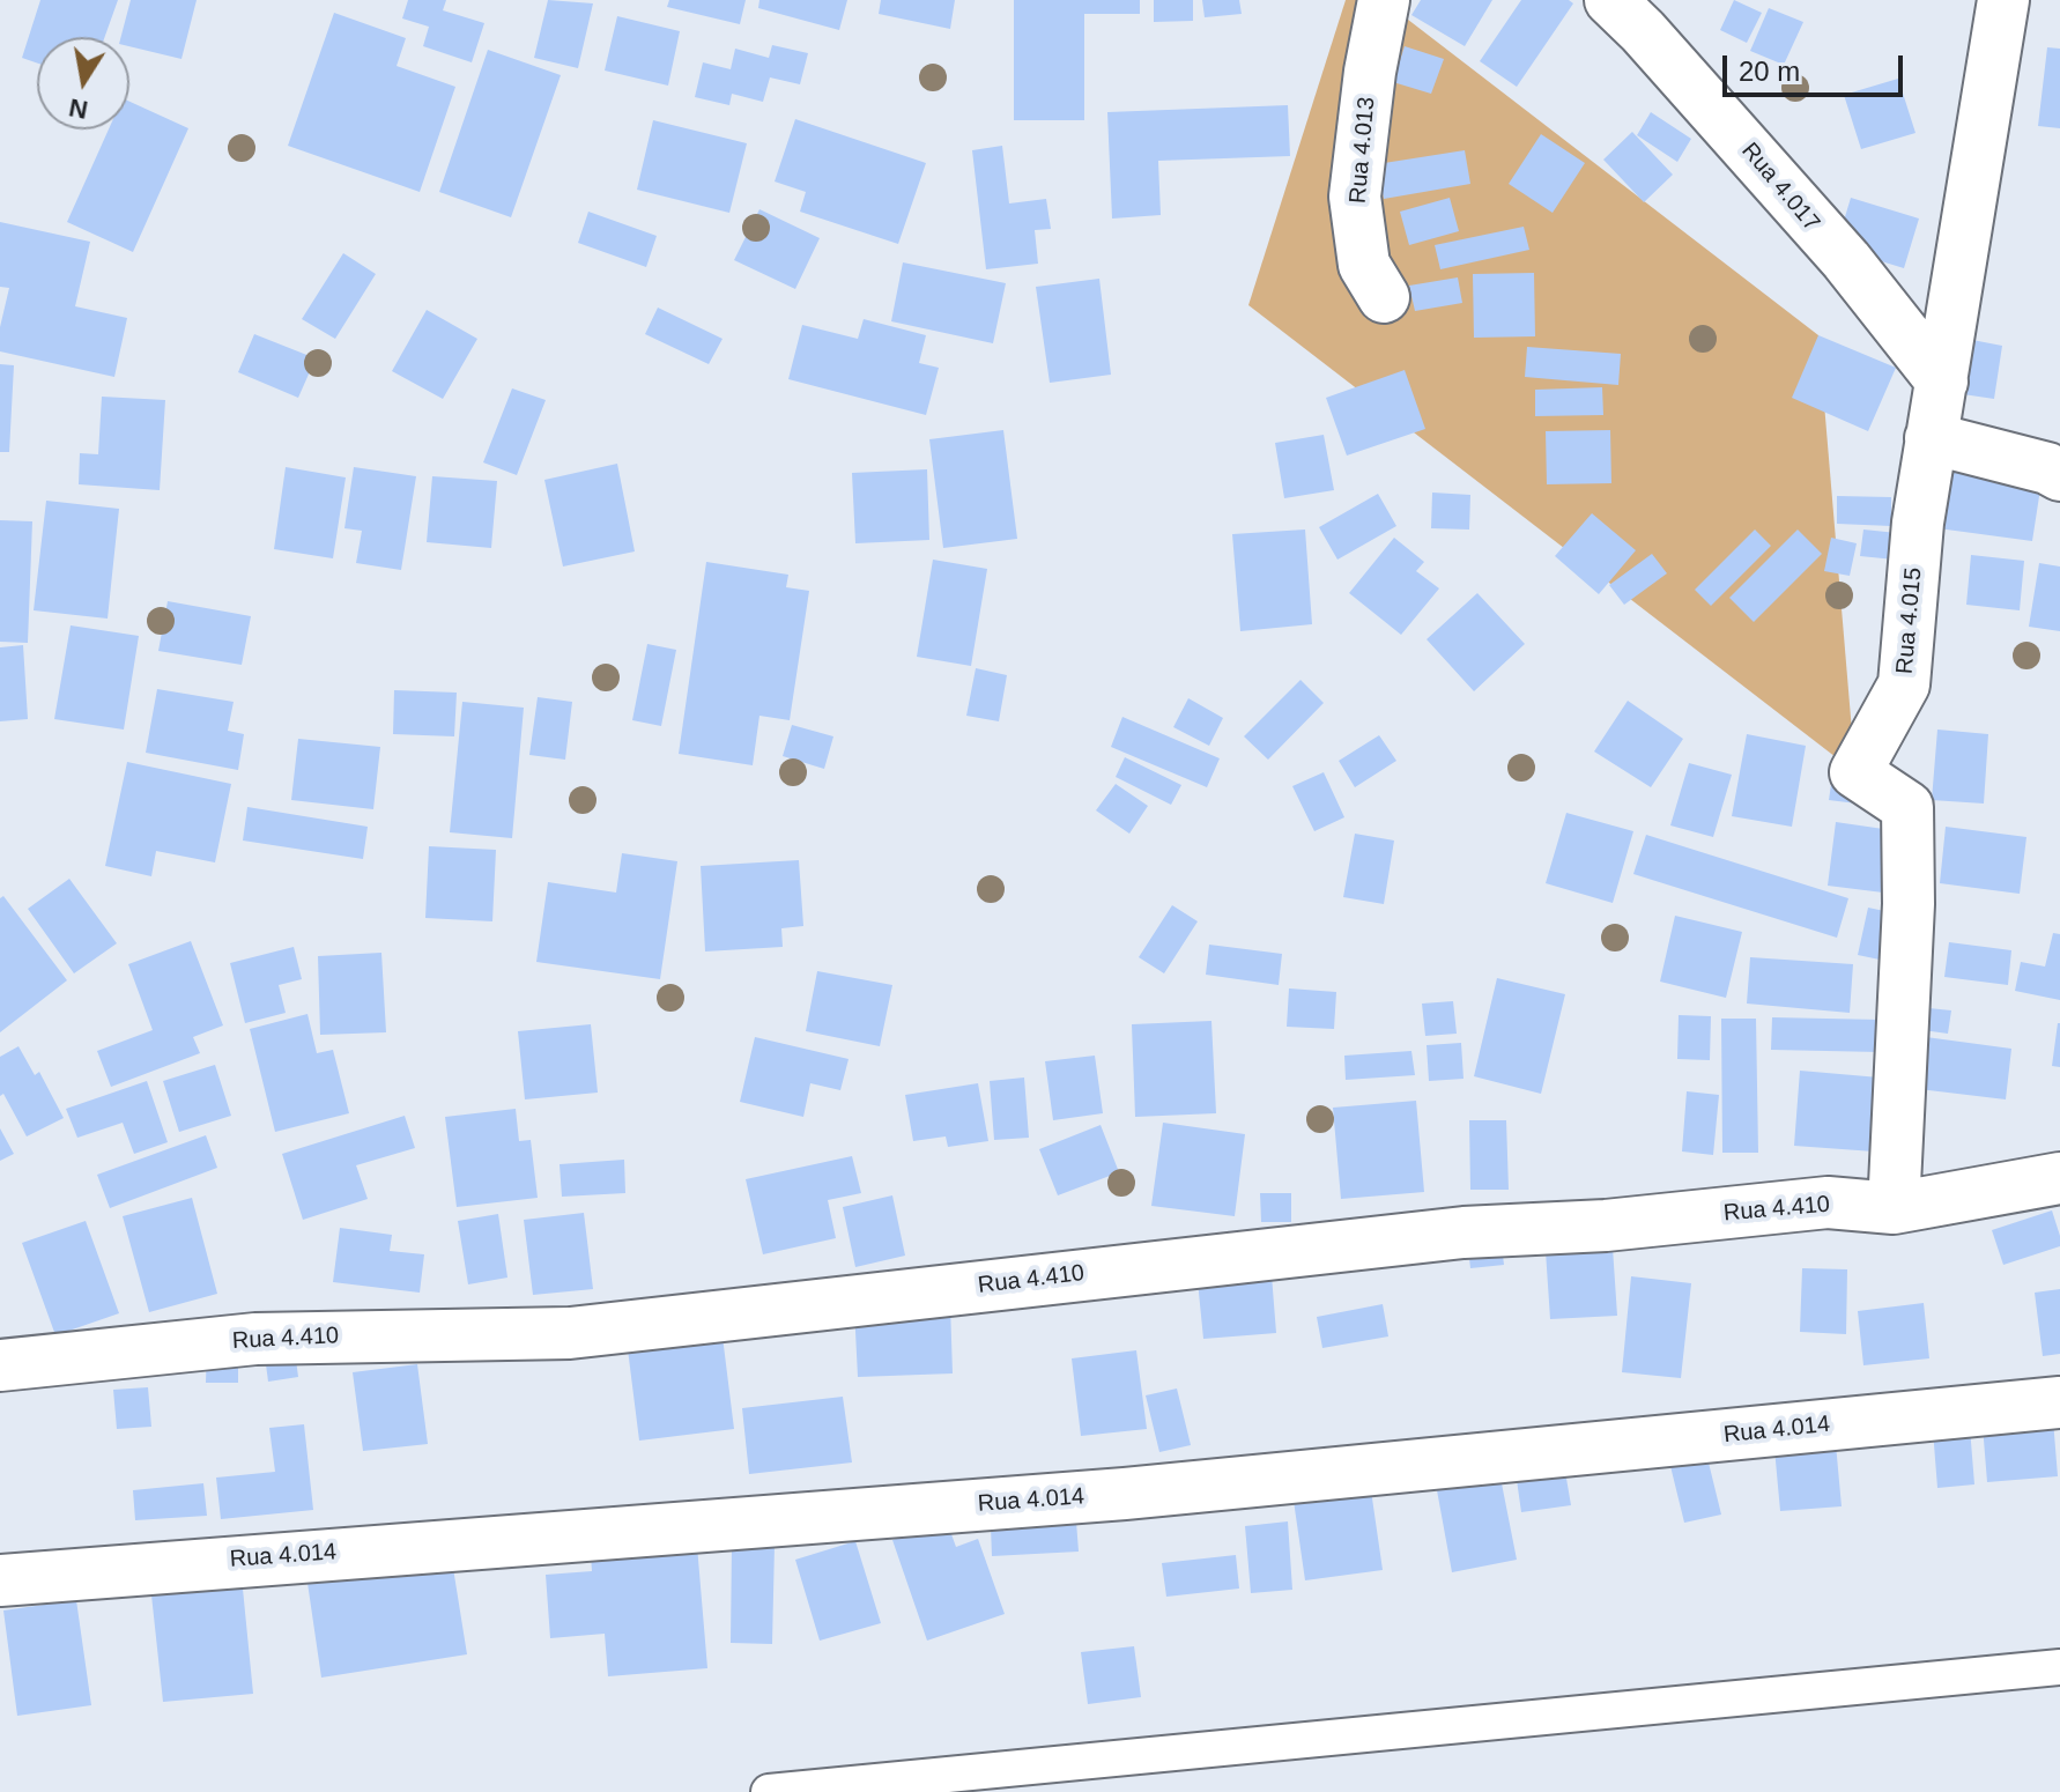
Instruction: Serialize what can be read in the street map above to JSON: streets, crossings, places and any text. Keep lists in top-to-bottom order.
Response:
{
  "streets": {
    "street": [
      "Rua 4.013",
      "Rua 4.017",
      "Rua 4.015",
      "Rua 4.410",
      "Rua 4.014"
    ]
  },
  "crossings": [
    ["Rua 4.017", "Rua 4.015"],
    ["Rua 4.015", "Rua 4.410"]
  ],
  "scale_bar": "20 m",
  "north": "bottom"
}
